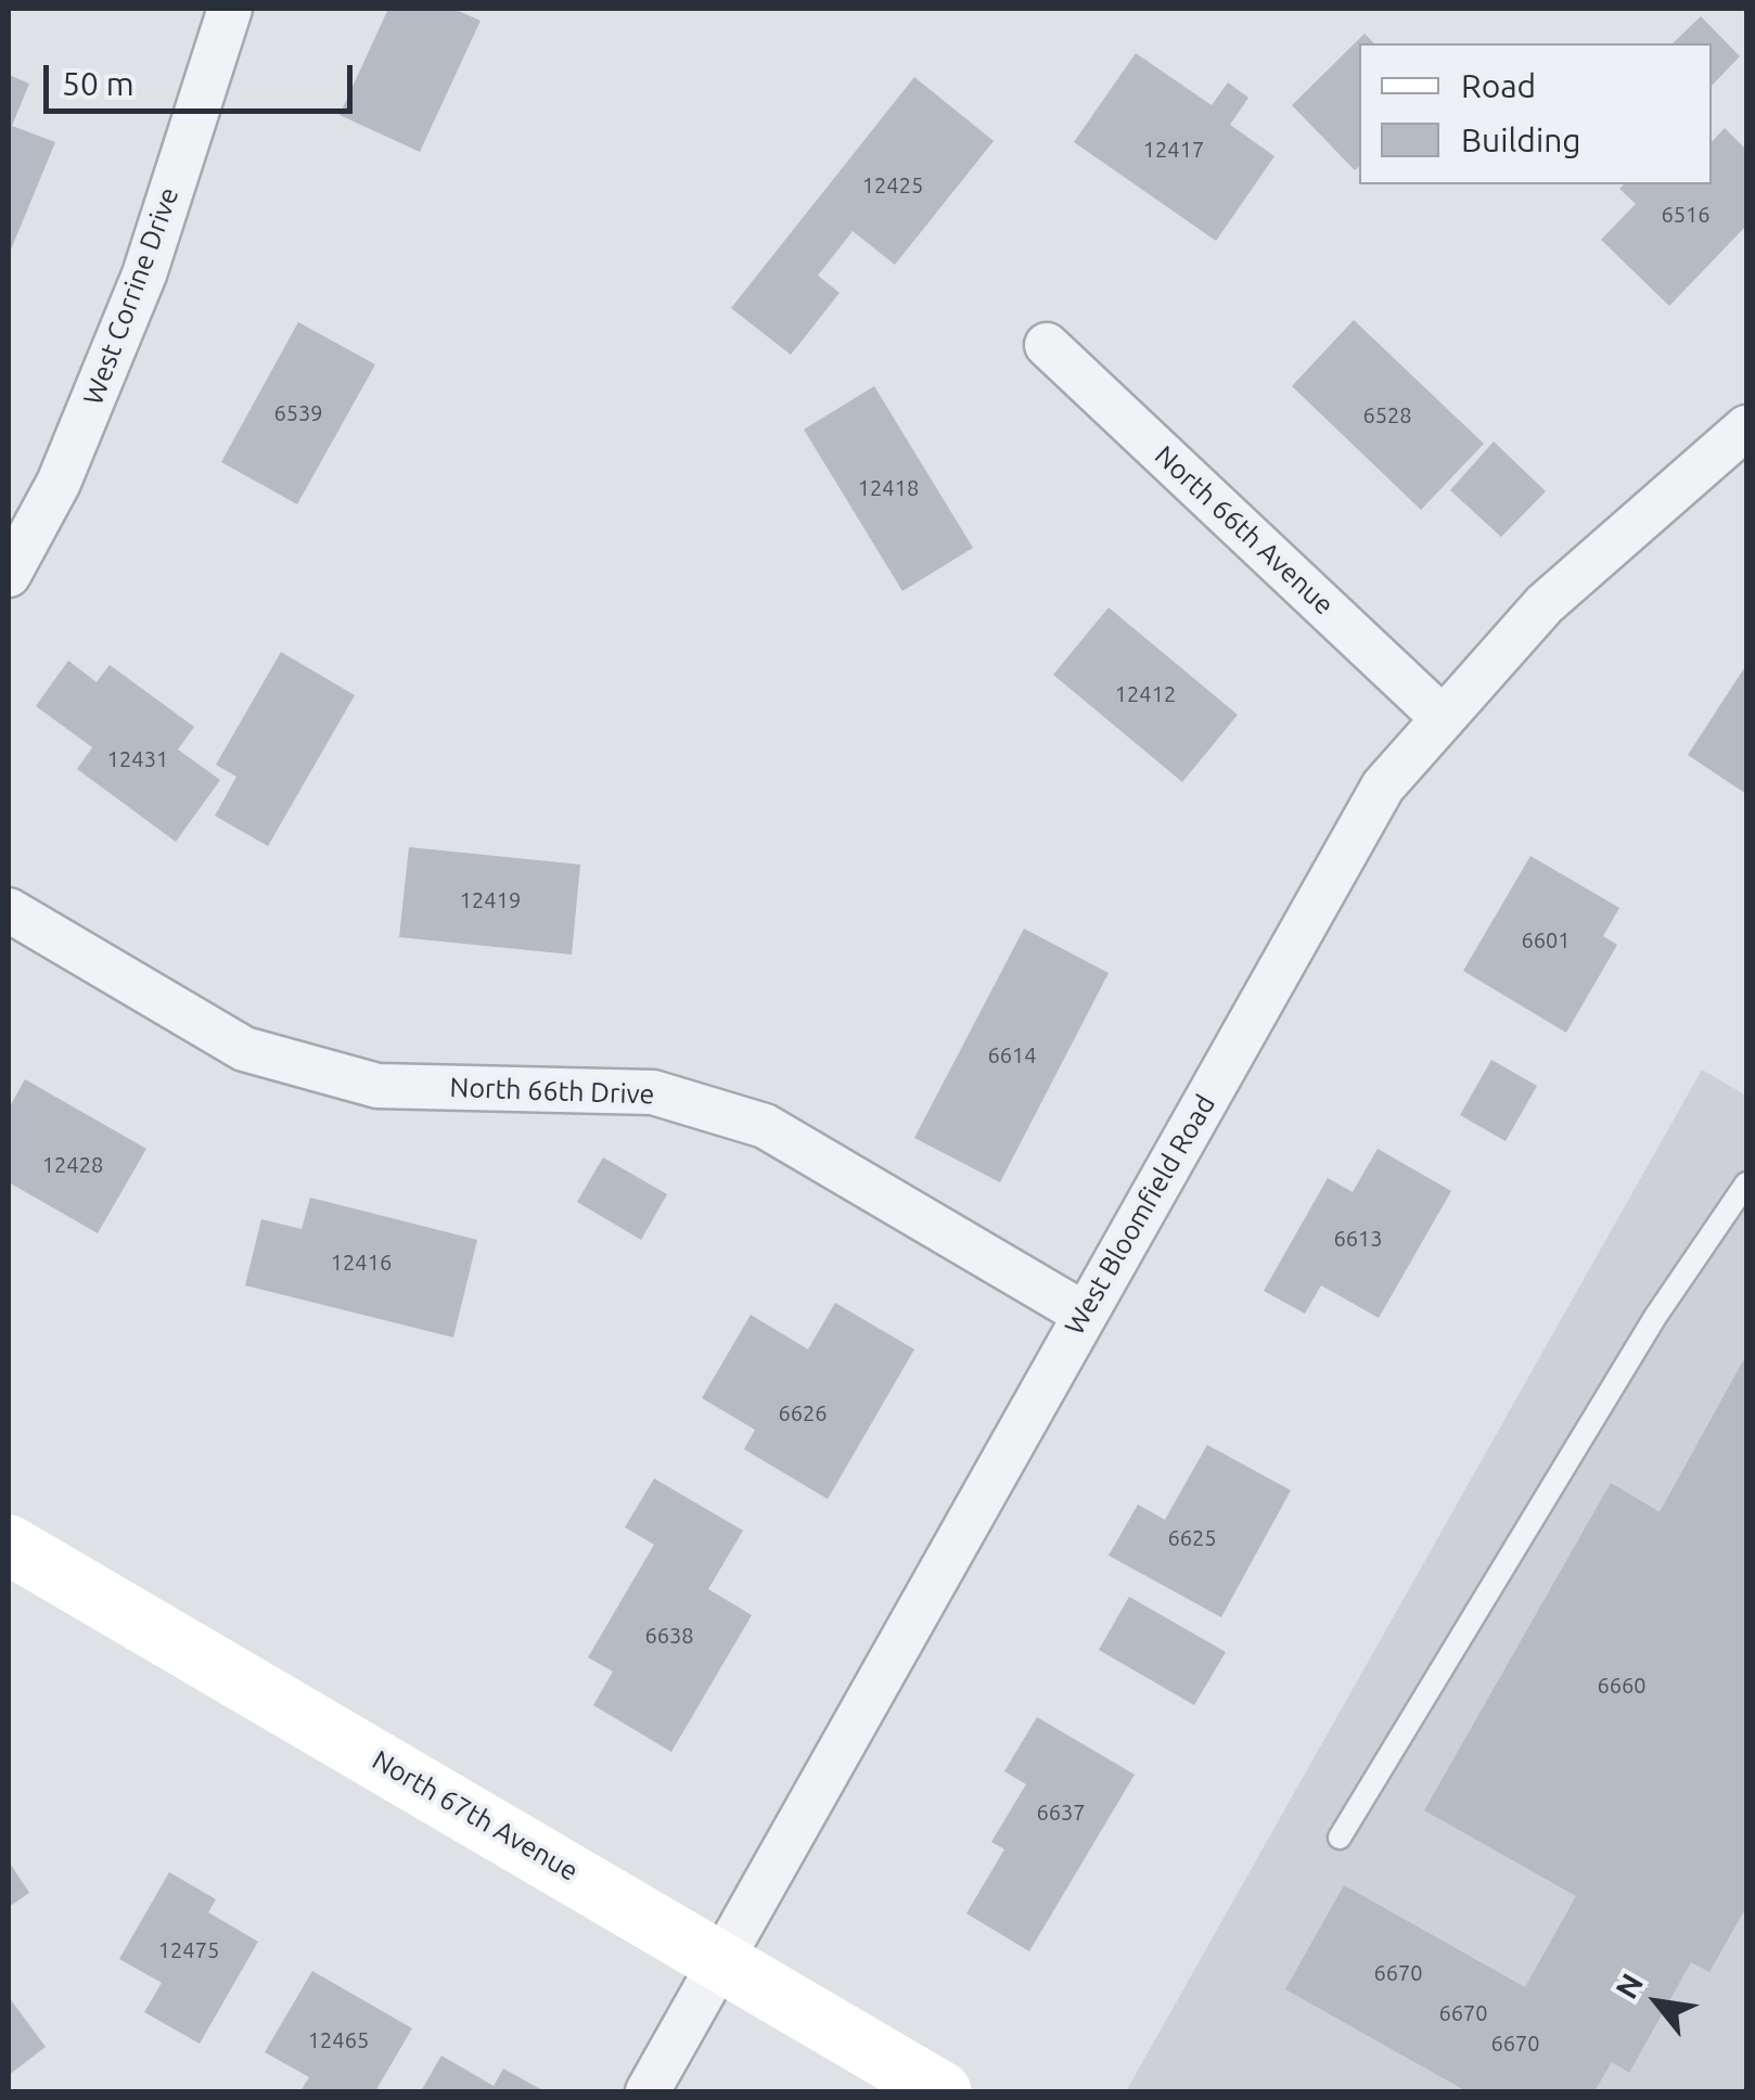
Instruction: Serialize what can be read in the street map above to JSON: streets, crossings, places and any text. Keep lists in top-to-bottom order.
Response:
{
  "streets": {
    "main road": ["North 67th Avenue"],
    "street": [
      "West Corrine Drive",
      "North 66th Avenue",
      "North 66th Drive",
      "West Bloomfield Road"
    ]
  },
  "crossings": [
    ["North 66th Avenue", "West Bloomfield Road"],
    ["North 66th Drive", "West Bloomfield Road"],
    ["West Bloomfield Road", "North 67th Avenue"]
  ],
  "house_numbers": [
    "12417",
    "12425",
    "6516",
    "6539",
    "6528",
    "12418",
    "12412",
    "12431",
    "12419",
    "6601",
    "6614",
    "12428",
    "6613",
    "12416",
    "6626",
    "6625",
    "6638",
    "6660",
    "6637",
    "12475",
    "6670",
    "6670",
    "12465",
    "6670"
  ],
  "legend": ["Road", "Building"],
  "scale_bar": "50 m",
  "north": "top left"
}
